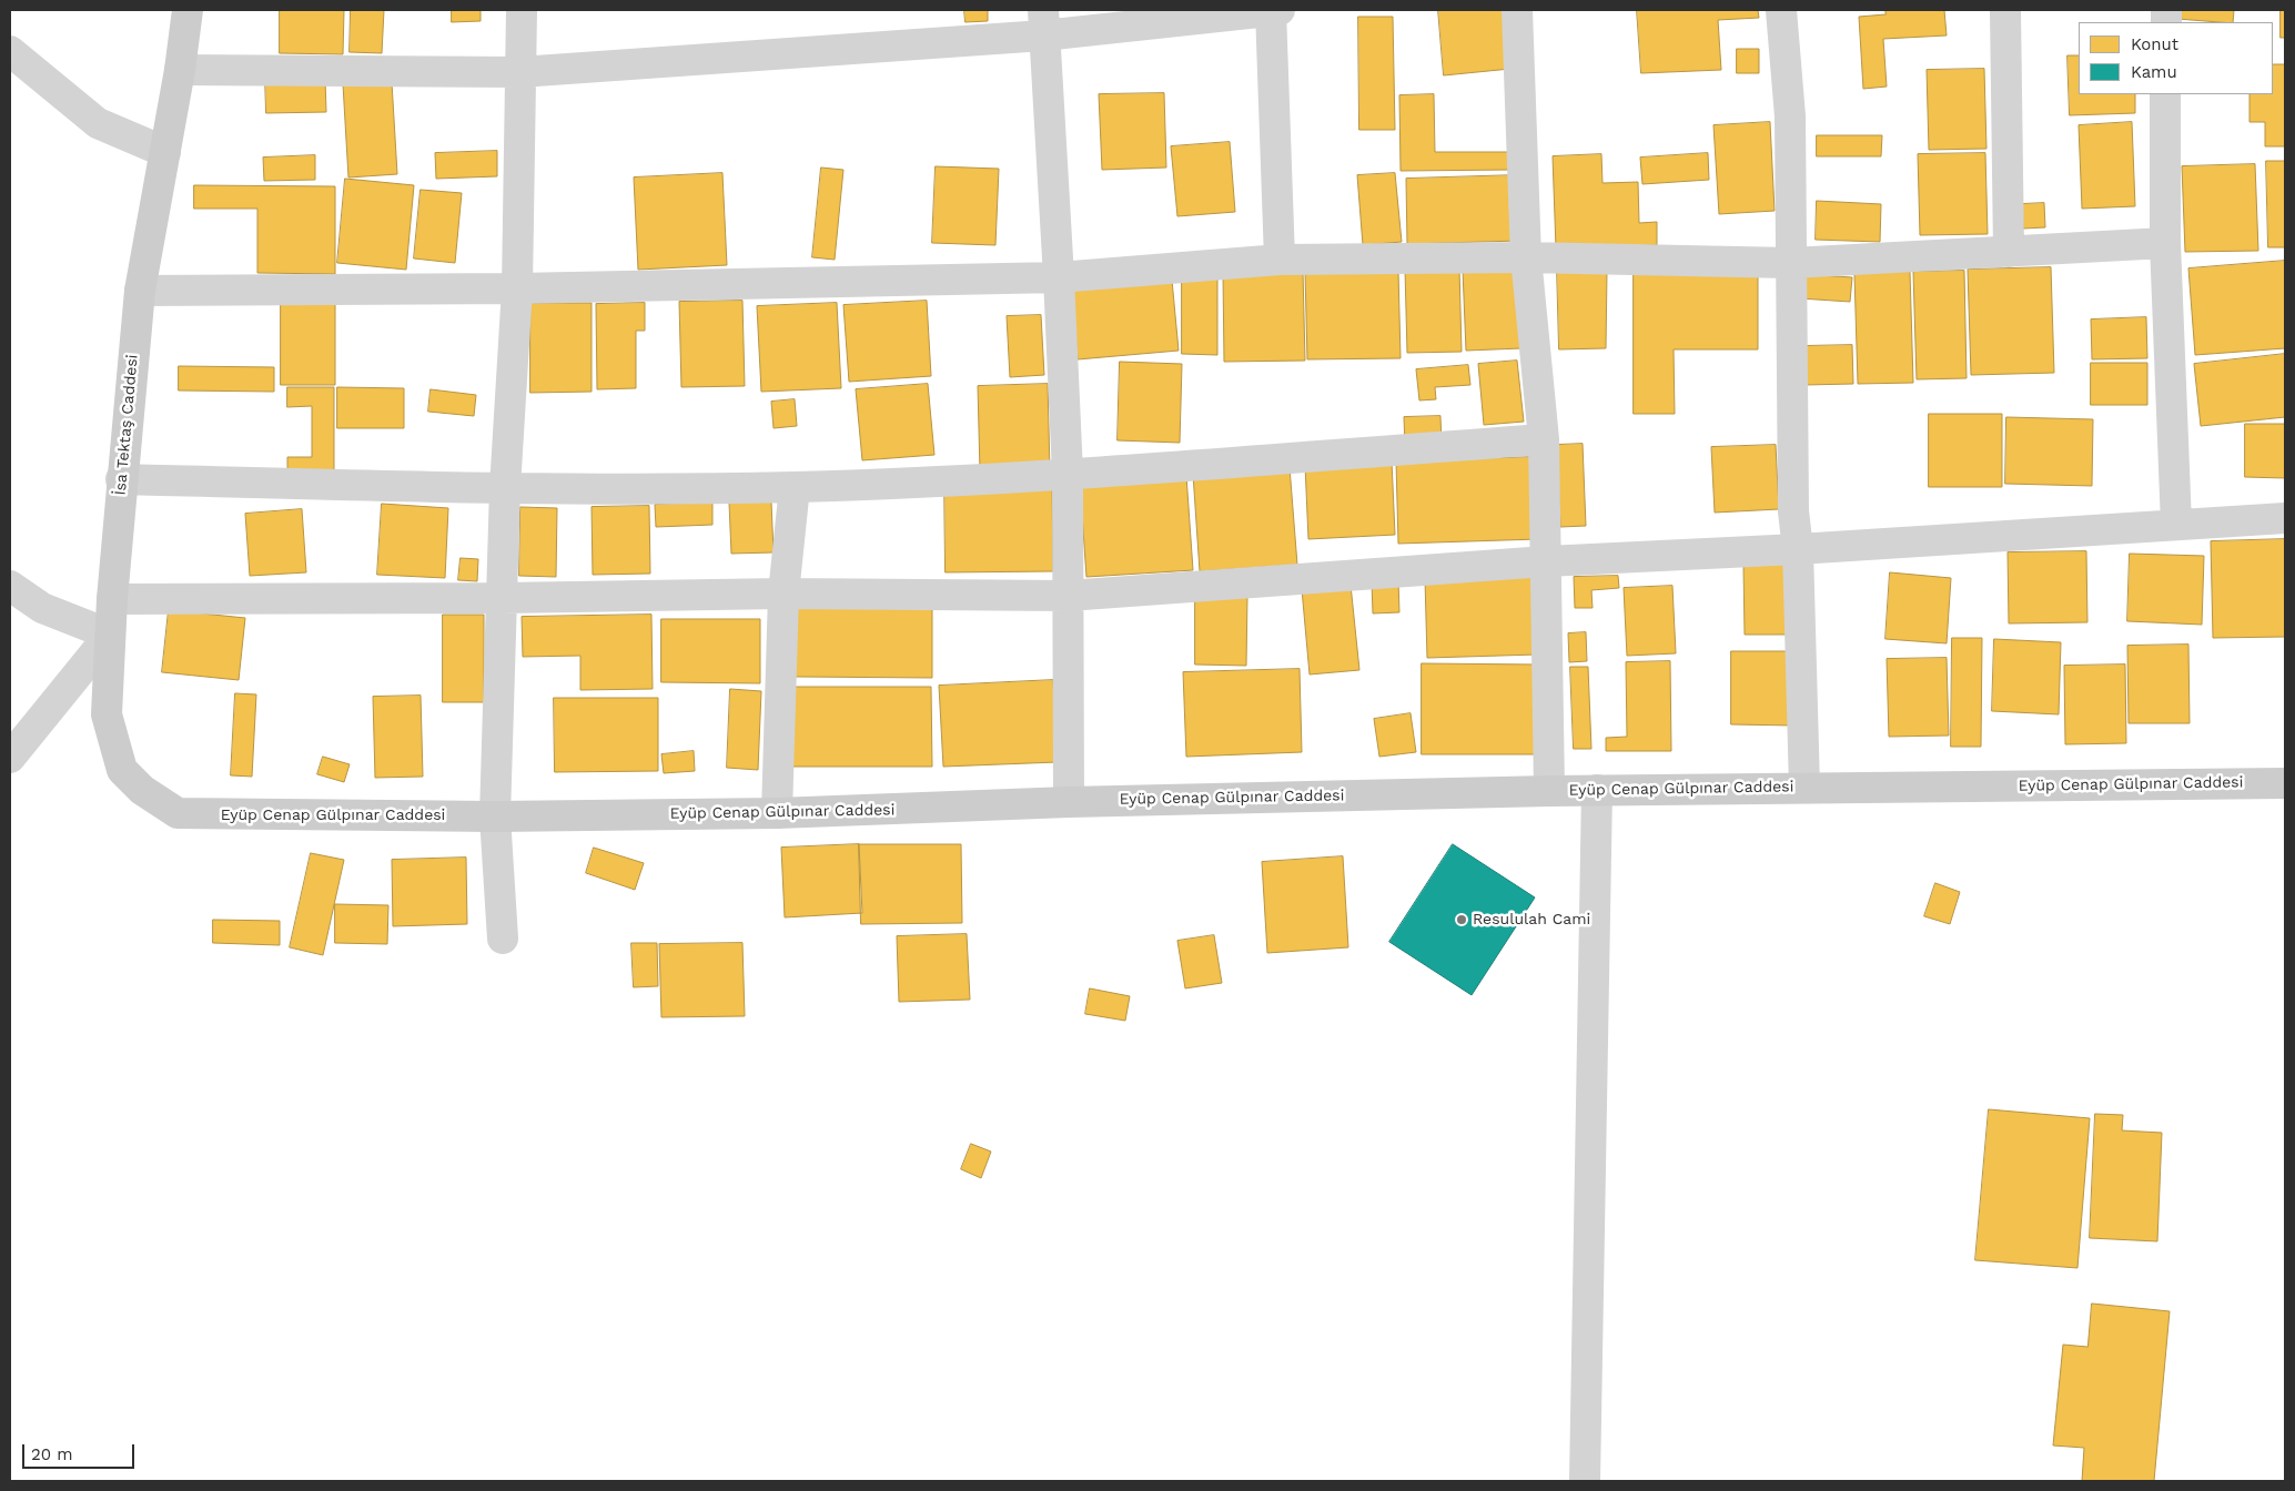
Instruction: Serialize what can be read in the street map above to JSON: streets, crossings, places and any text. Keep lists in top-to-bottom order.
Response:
{
  "streets": {
    "street": ["İsa Tektaş Caddesi", "Eyüp Cenap Gülpınar Caddesi"]
  },
  "crossings": [
    ["İsa Tektaş Caddesi", "Eyüp Cenap Gülpınar Caddesi"]
  ],
  "places": ["Resululah Cami"],
  "legend": ["Konut", "Kamu"],
  "scale_bar": "20 m"
}
